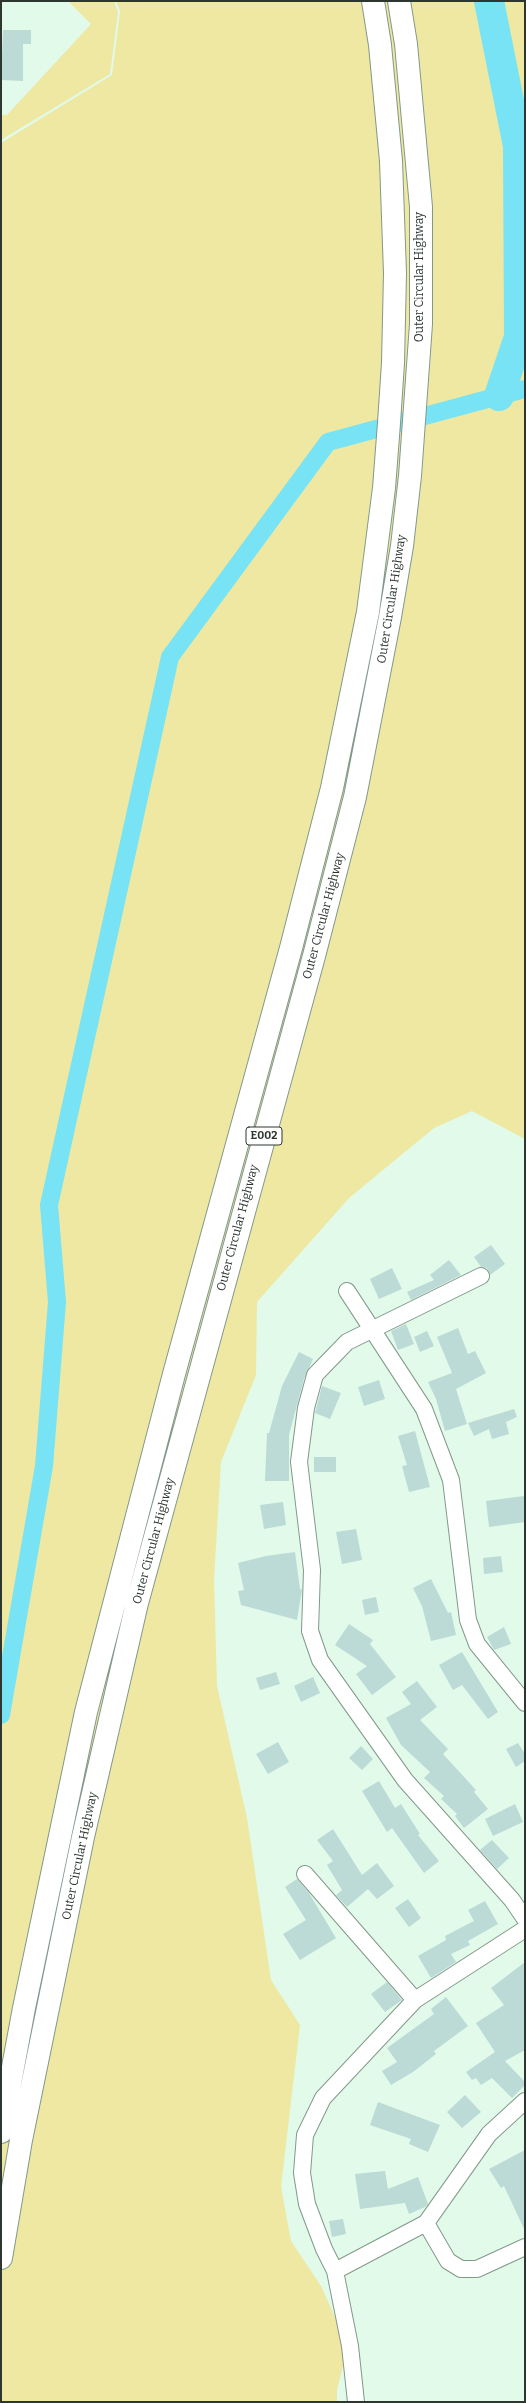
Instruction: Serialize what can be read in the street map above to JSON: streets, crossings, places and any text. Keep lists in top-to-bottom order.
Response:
{
  "streets": {
    "highway": ["Outer Circular Highway", "E002"]
  }
}
